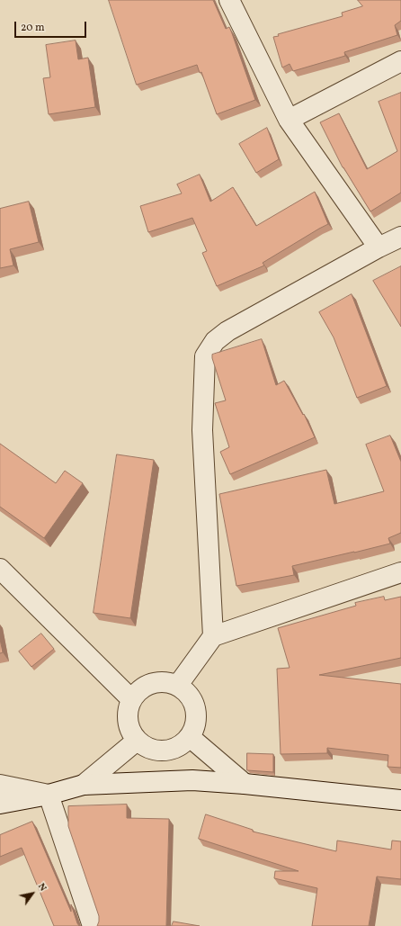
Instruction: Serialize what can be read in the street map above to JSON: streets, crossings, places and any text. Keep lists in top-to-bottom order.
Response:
{
  "scale_bar": "20 m",
  "north": "top right"
}
